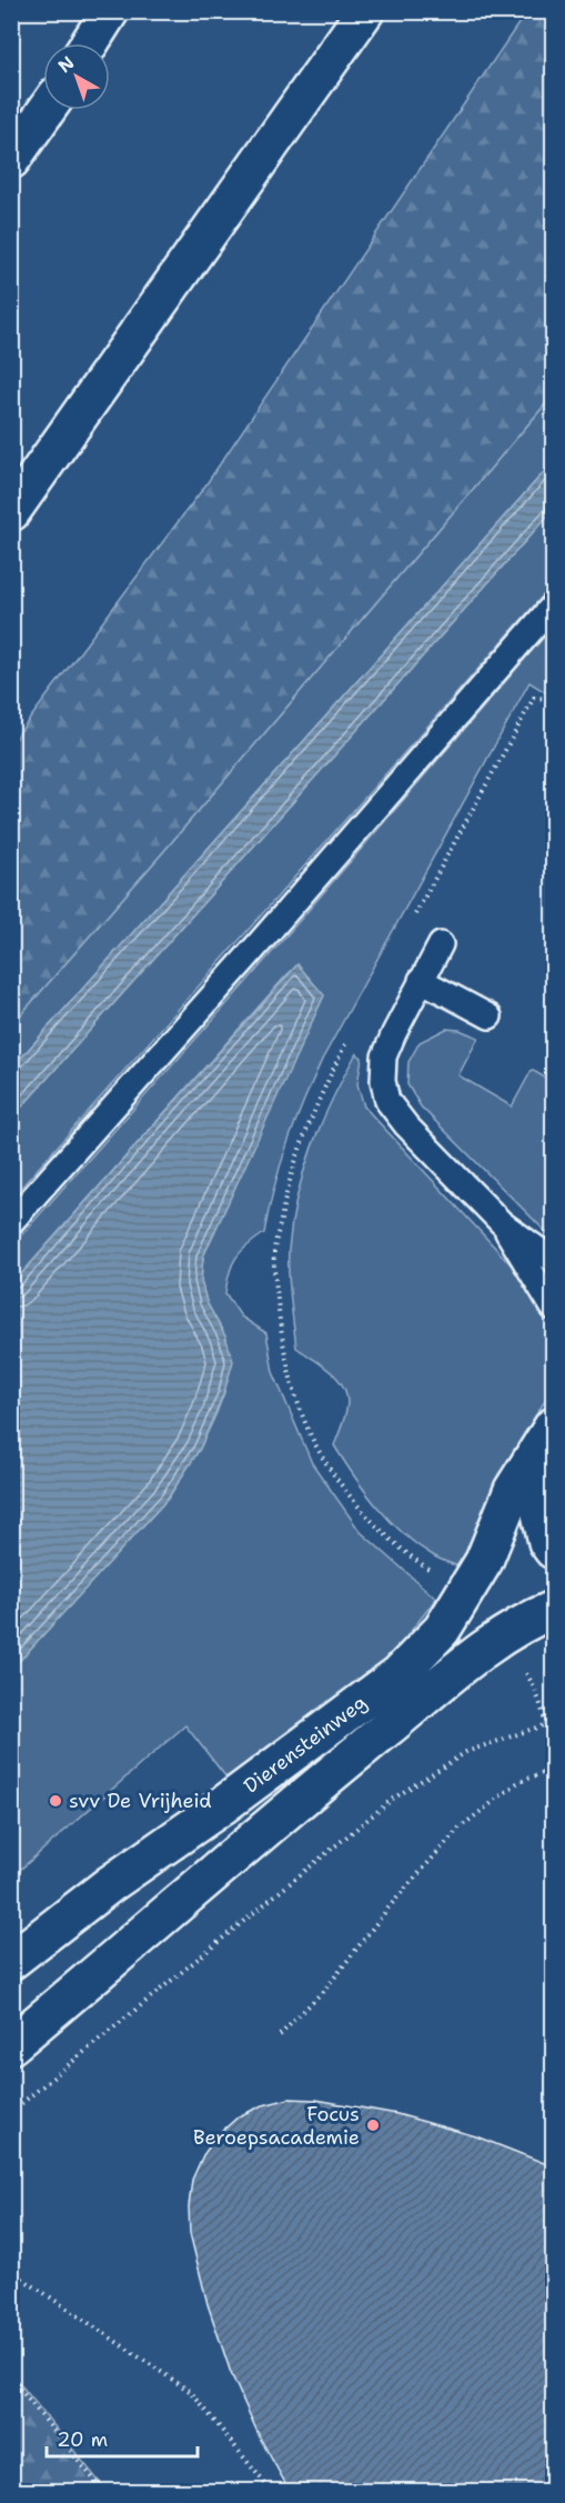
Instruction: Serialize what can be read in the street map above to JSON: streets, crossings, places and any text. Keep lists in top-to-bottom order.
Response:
{
  "streets": {
    "main road": ["Dierensteinweg"]
  },
  "places": ["svv De Vrijheid", "Focus Beroepsacademie"],
  "scale_bar": "20 m",
  "north": "top left"
}
